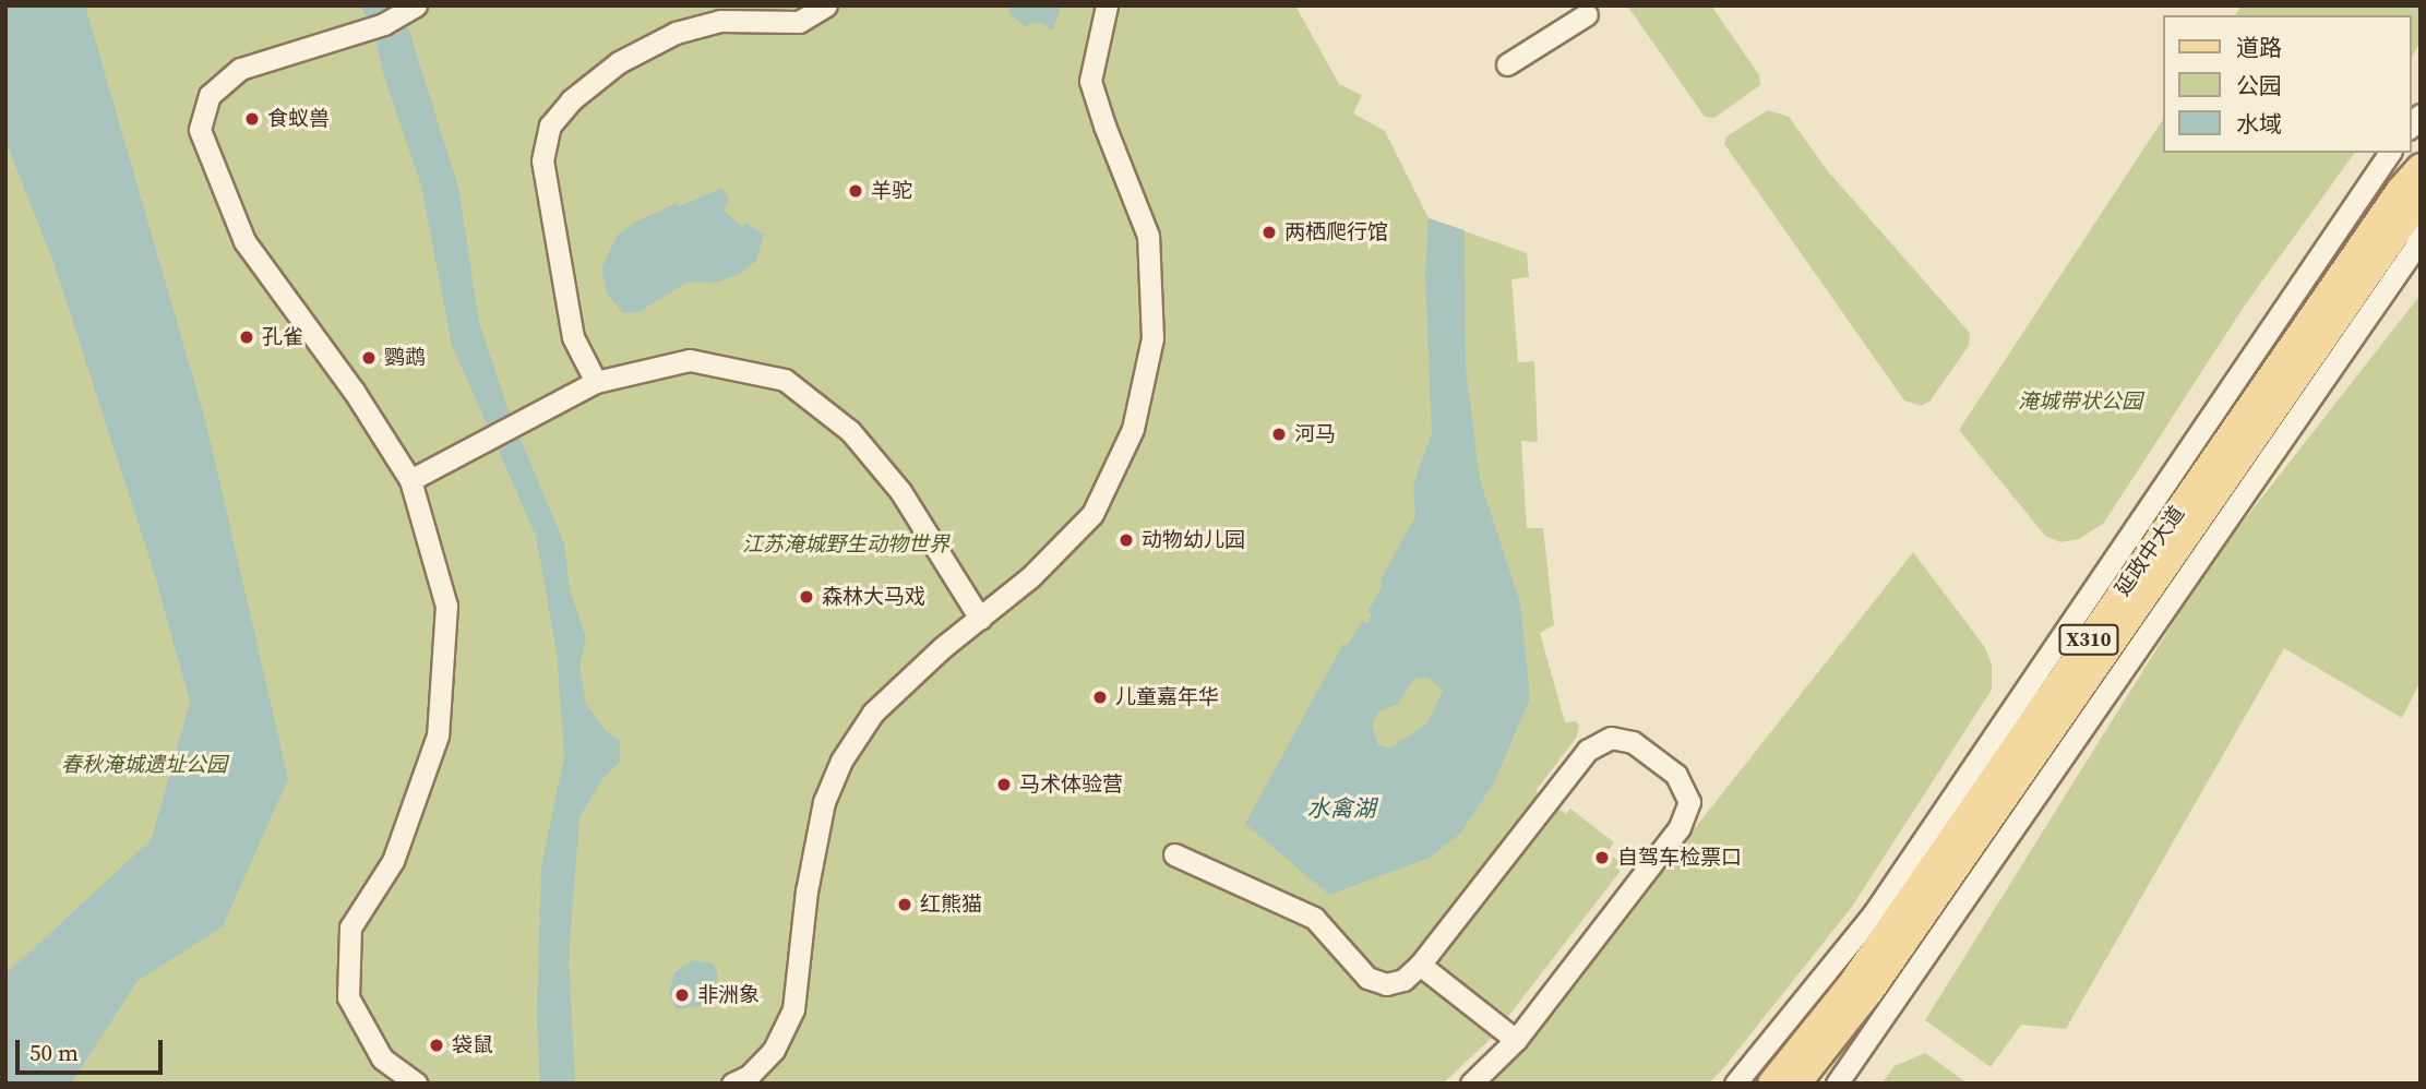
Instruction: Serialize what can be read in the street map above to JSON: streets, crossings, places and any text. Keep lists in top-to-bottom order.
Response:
{
  "streets": {
    "main road": ["延政中大道", "X310"]
  },
  "water": ["水禽湖"],
  "parks": ["淹城带状公园", "江苏淹城野生动物世界", "春秋淹城遗址公园"],
  "places": [
    "食蚁兽",
    "羊驼",
    "两栖爬行馆",
    "孔雀",
    "鹦鹉",
    "河马",
    "动物幼儿园",
    "森林大马戏",
    "儿童嘉年华",
    "马术体验营",
    "自驾车检票口",
    "红熊猫",
    "非洲象",
    "袋鼠"
  ],
  "legend": ["道路", "公园", "水域"],
  "scale_bar": "50 m"
}
